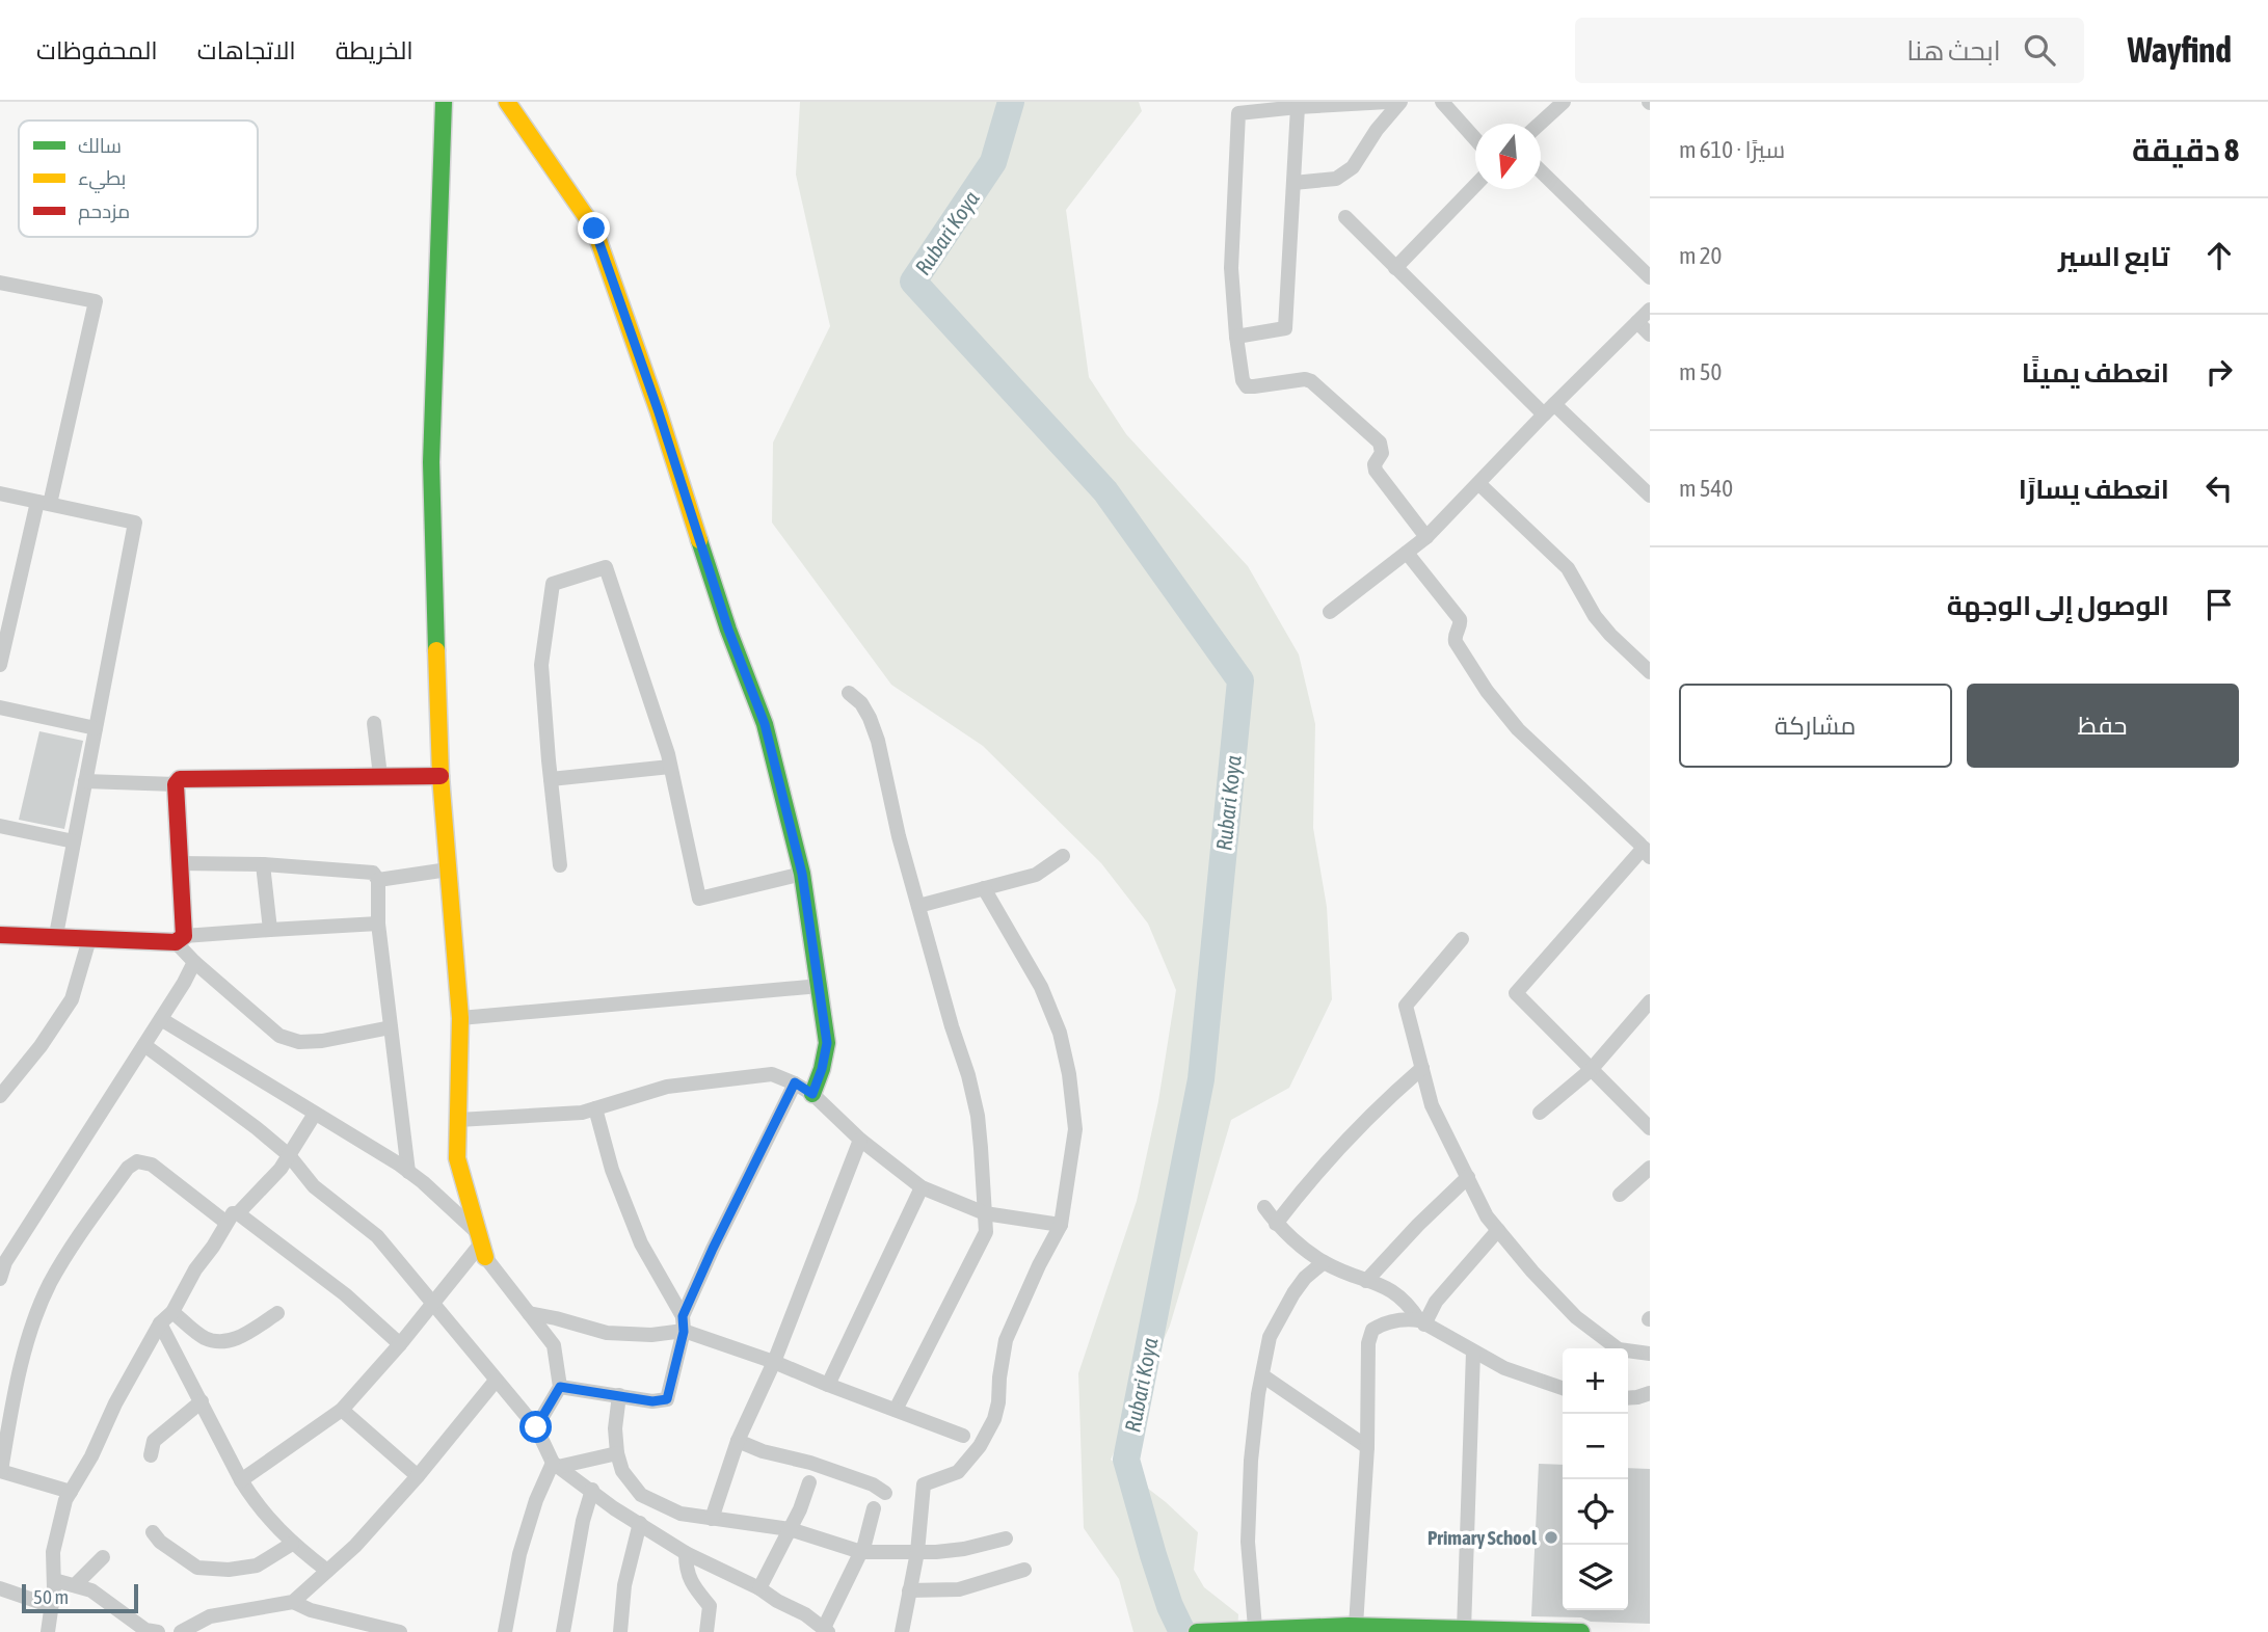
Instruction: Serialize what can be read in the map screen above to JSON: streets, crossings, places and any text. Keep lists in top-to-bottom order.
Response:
{
  "water": ["Rubari Koya"],
  "places": ["Primary School"],
  "legend": ["سالك", "بطيء", "مزدحم"],
  "scale_bar": "50 m",
  "north": "bottom",
  "page": {
    "header": "Wayfind",
    "search": "ابحث هنا",
    "nav": ["الخريطة", "الاتجاهات", "المحفوظات"],
    "heading": ["8 دقيقة", "سيرًا · 610 m"],
    "list": [
      ["تابع السير", "20 m"],
      ["انعطف يمينًا", "50 m"],
      ["انعطف يسارًا", "540 m"],
      "الوصول إلى الوجهة"
    ],
    "buttons": ["حفظ", "مشاركة"],
    "map_buttons": ["+", "−"],
    "scale": "50 m"
  }
}
